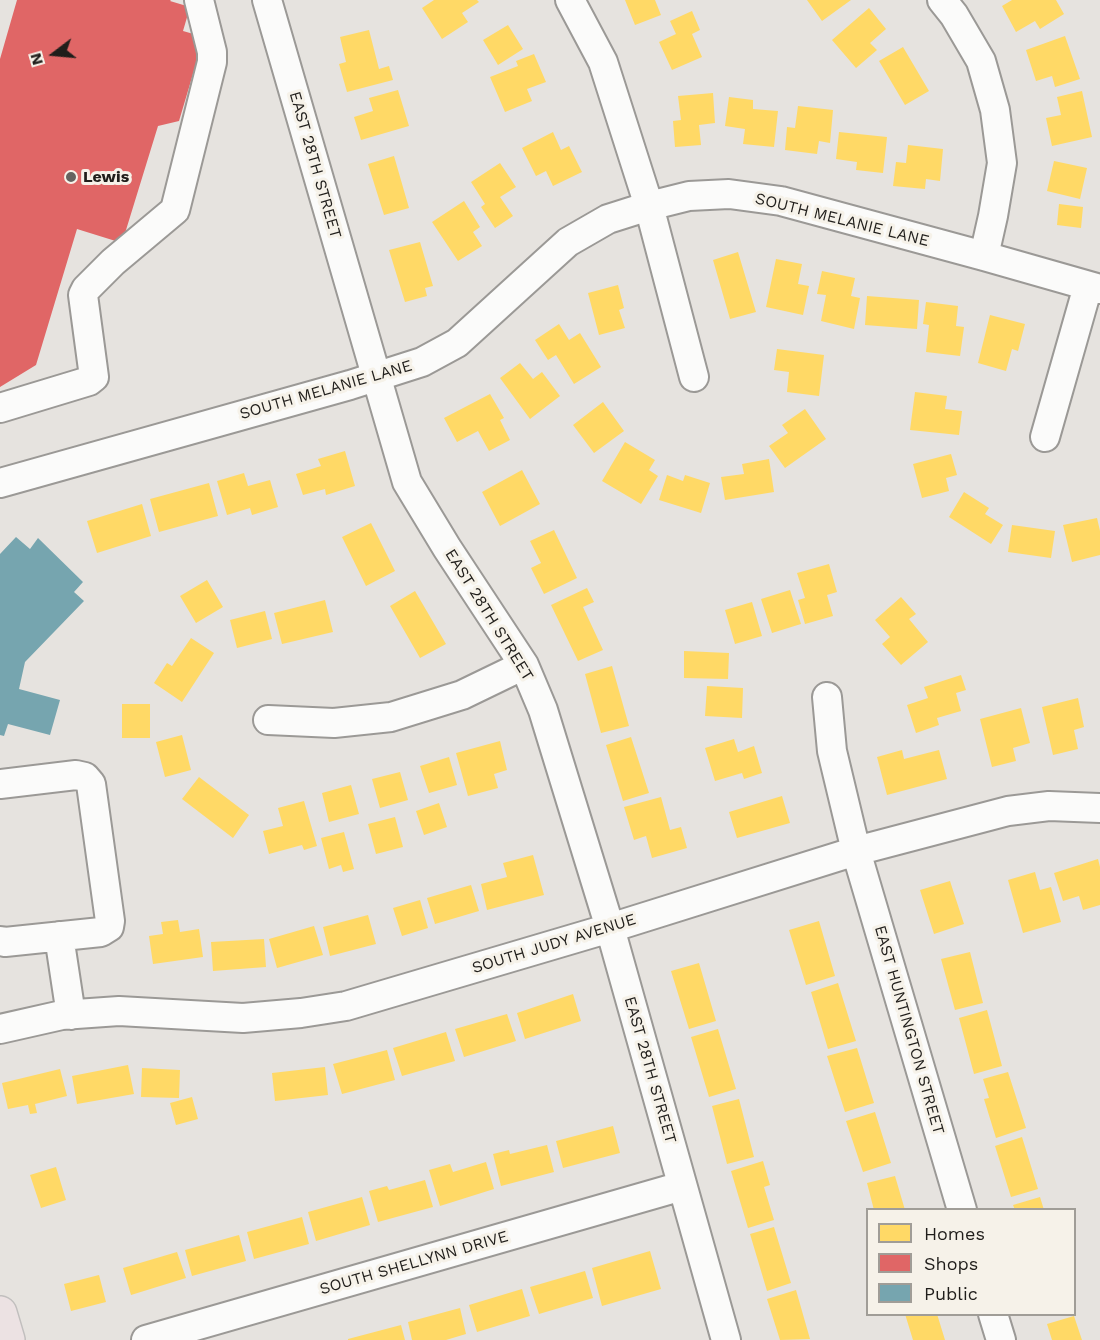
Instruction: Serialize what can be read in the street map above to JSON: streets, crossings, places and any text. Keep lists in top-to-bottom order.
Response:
{
  "streets": {
    "street": [
      "EAST 28TH STREET",
      "SOUTH MELANIE LANE",
      "SOUTH JUDY AVENUE",
      "EAST HUNTINGTON STREET",
      "SOUTH SHELLYNN DRIVE"
    ]
  },
  "crossings": [
    ["EAST 28TH STREET", "SOUTH MELANIE LANE"],
    ["EAST 28TH STREET", "SOUTH JUDY AVENUE"],
    ["EAST 28TH STREET", "SOUTH SHELLYNN DRIVE"],
    ["SOUTH JUDY AVENUE", "EAST HUNTINGTON STREET"]
  ],
  "places": ["Lewis"],
  "legend": ["Homes", "Shops", "Public"],
  "north": "left"
}
